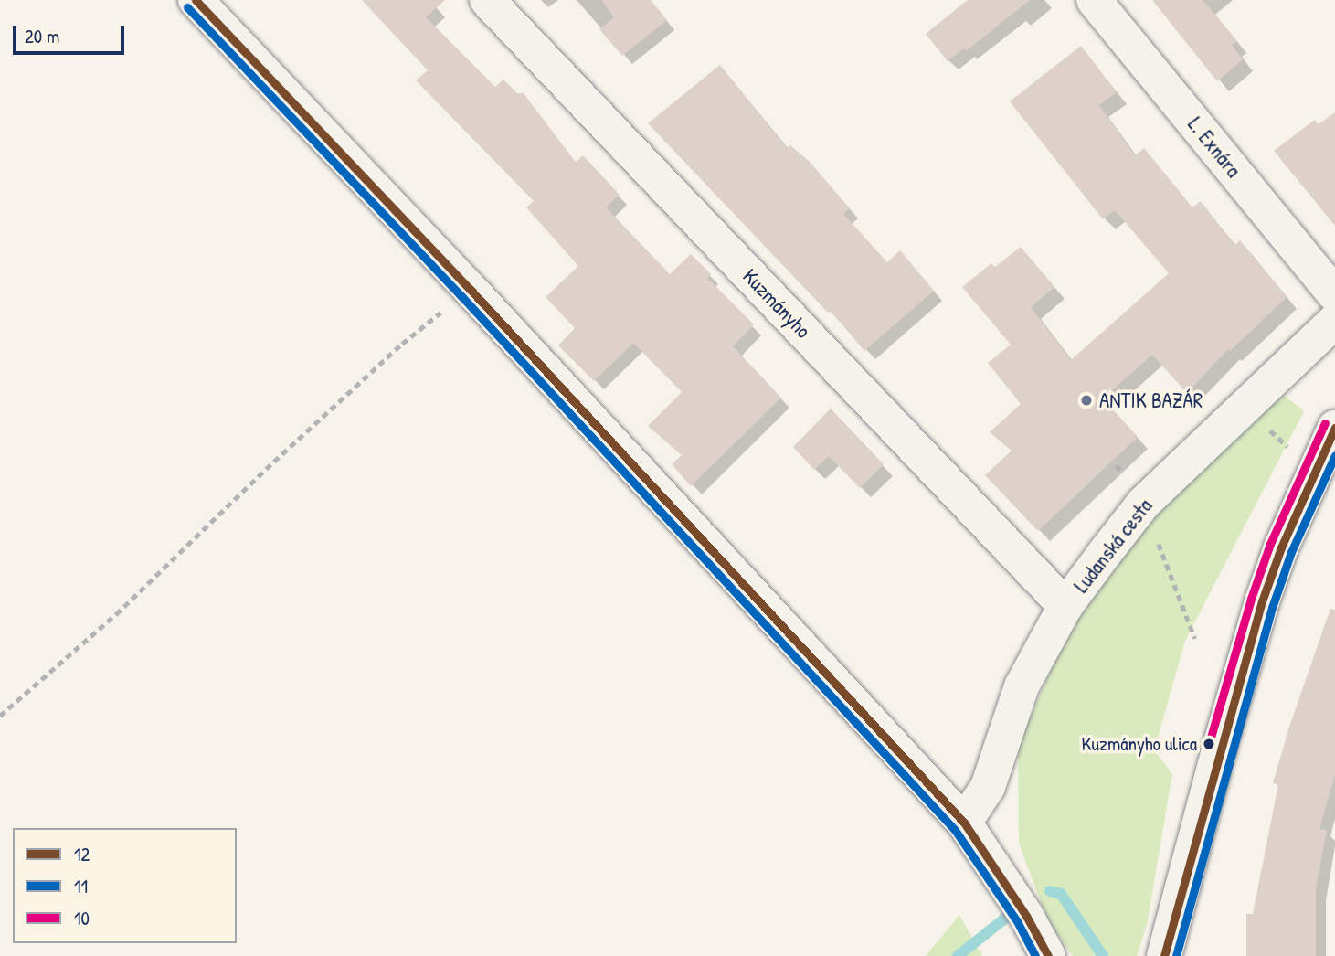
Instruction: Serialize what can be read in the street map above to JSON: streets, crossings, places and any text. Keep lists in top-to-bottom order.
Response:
{
  "streets": {
    "street": ["L. Exnára", "Kuzmányho", "Ludanská cesta"]
  },
  "crossings": [
    ["Kuzmányho", "Ludanská cesta"]
  ],
  "places": ["ANTIK BAZÁR", "Kuzmányho ulica"],
  "lines": ["transit line 12", "transit line 11", "transit line 10"],
  "legend": ["12", "11", "10"],
  "scale_bar": "20 m"
}
